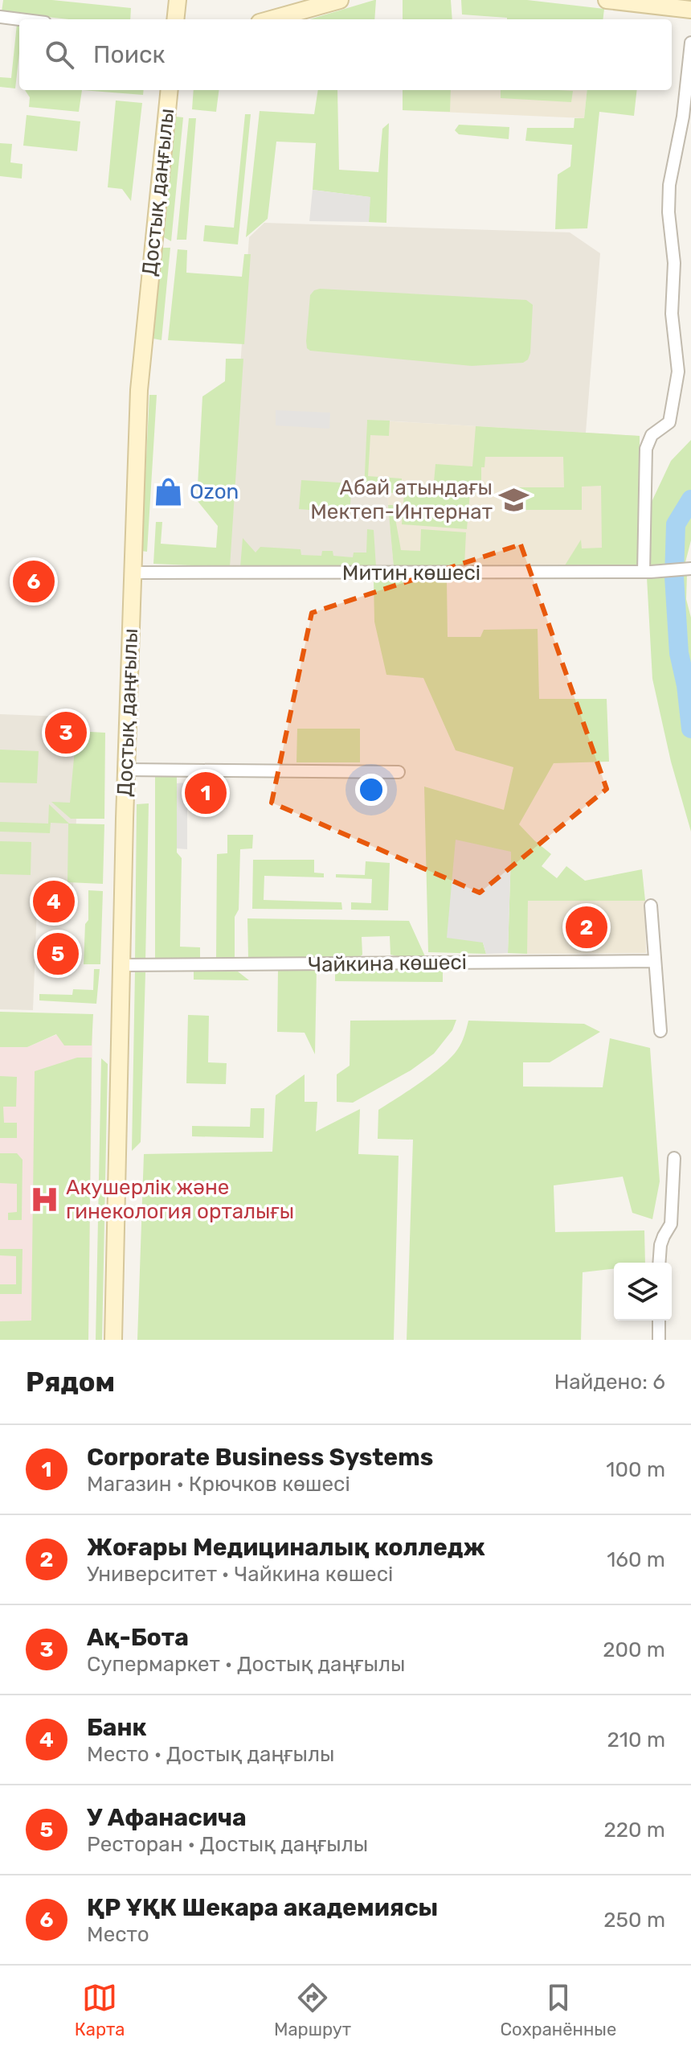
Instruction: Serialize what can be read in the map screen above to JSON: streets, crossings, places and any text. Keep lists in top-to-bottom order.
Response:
{
  "streets": {
    "main road": ["Достық даңғылы"],
    "street": ["Митин көшесі", "Чайкина көшесі"]
  },
  "crossings": [
    ["Достық даңғылы", "Митин көшесі"],
    ["Достық даңғылы", "Чайкина көшесі"]
  ],
  "places": {
    "shop": ["Ozon"],
    "school or university": ["Абай атындағы Мектеп-Интернат"],
    "hospital": ["Акушерлік және гинекология орталығы"]
  },
  "page": {
    "search": "Поиск",
    "pins": [
      "6",
      "3",
      "1",
      "4",
      "2",
      "5"
    ],
    "heading": ["Рядом", "Найдено: 6"],
    "list": [
      {
        "mark": "1",
        "name": "Corporate Business Systems",
        "note": "Магазин · Крючков көшесі",
        "value": "100 m"
      },
      {
        "mark": "2",
        "name": "Жоғары Медициналық колледж",
        "note": "Университет · Чайкина көшесі",
        "value": "160 m"
      },
      {
        "mark": "3",
        "name": "Ақ-Бота",
        "note": "Супермаркет · Достық даңғылы",
        "value": "200 m"
      },
      {
        "mark": "4",
        "name": "Банк",
        "note": "Место · Достық даңғылы",
        "value": "210 m"
      },
      {
        "mark": "5",
        "name": "У Афанасича",
        "note": "Ресторан · Достық даңғылы",
        "value": "220 m"
      },
      {
        "mark": "6",
        "name": "ҚР ҰҚК Шекара академиясы",
        "note": "Место",
        "value": "250 m"
      }
    ],
    "nav": ["Карта", "Маршрут", "Сохранённые"]
  }
}
